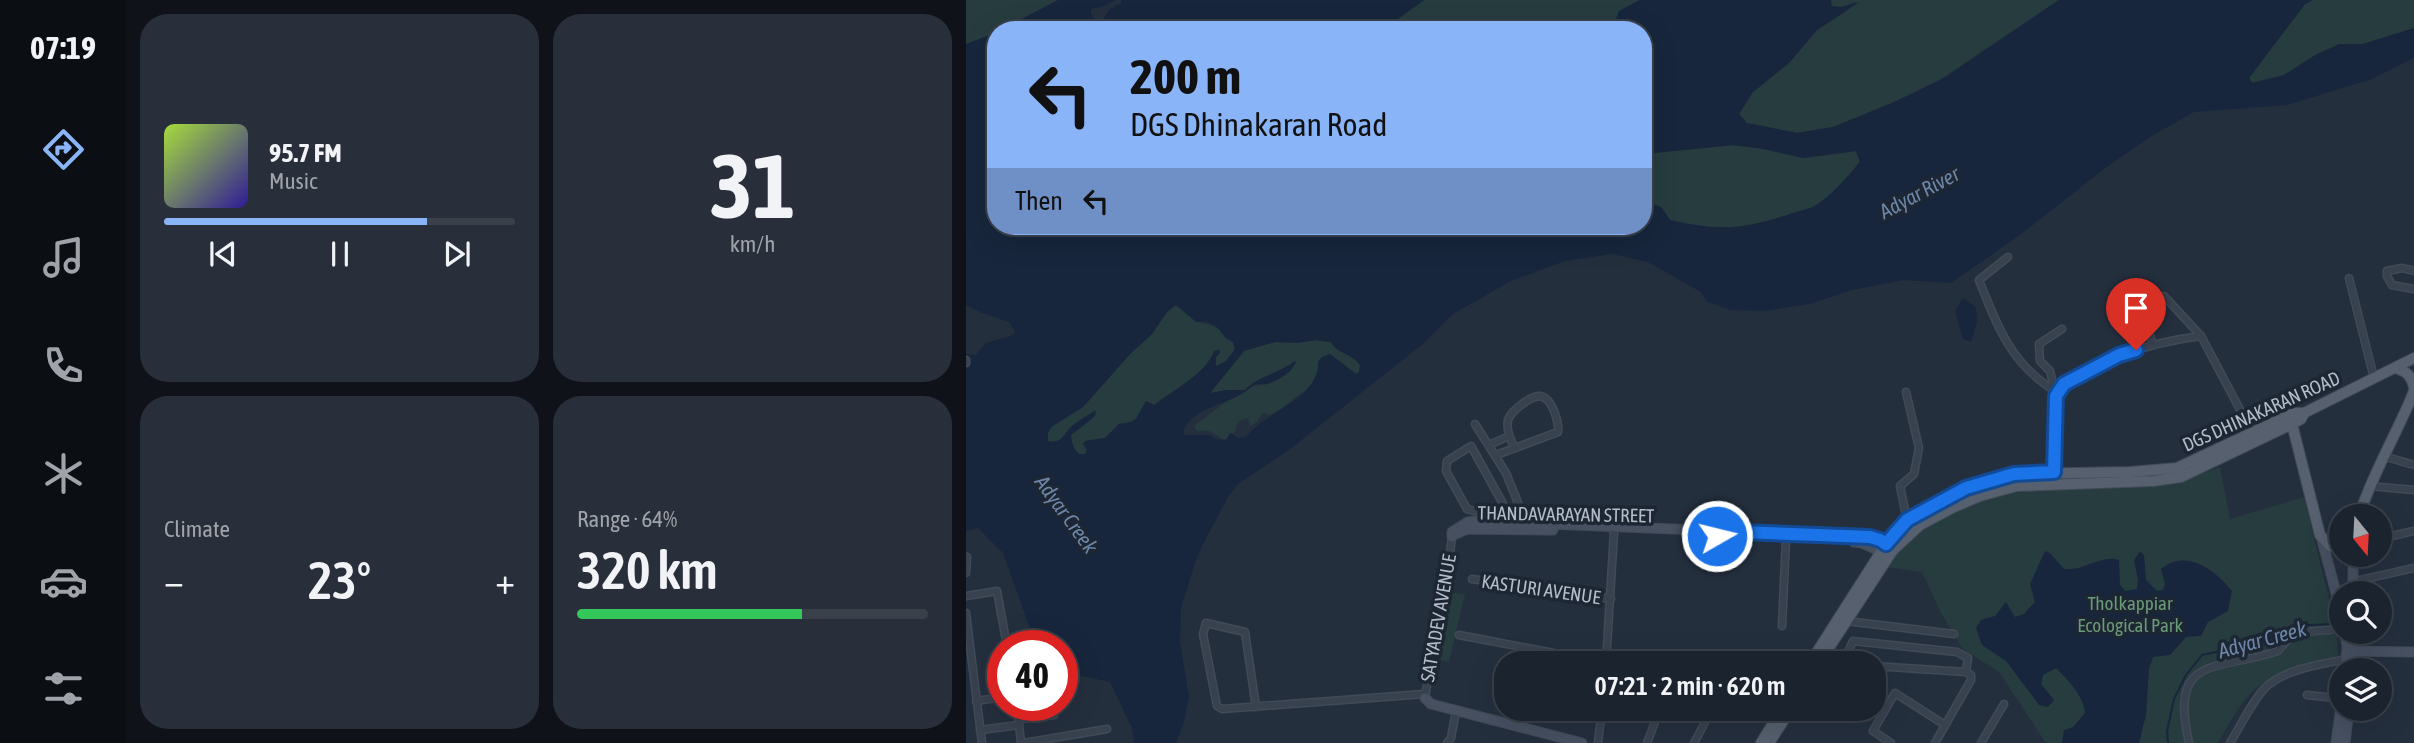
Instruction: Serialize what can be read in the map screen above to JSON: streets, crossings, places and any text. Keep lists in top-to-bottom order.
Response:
{
  "streets": {
    "main road": ["DGS DHINAKARAN ROAD"],
    "street": ["THANDAVARAYAN STREET", "KASTURI AVENUE", "SATYADEV AVENUE"]
  },
  "crossings": [
    ["DGS DHINAKARAN ROAD", "THANDAVARAYAN STREET"],
    ["THANDAVARAYAN STREET", "SATYADEV AVENUE"]
  ],
  "water": ["Adyar River", "Adyar Creek"],
  "parks": ["Tholkappiar Ecological Park"],
  "north": "bottom",
  "page": {
    "tabs": "07:19",
    "tile": [
      ["31", "km/h"],
      "Climate",
      ["Range · 64%", "320 km"]
    ],
    "turn": ["200 m", "DGS Dhinakaran Road"],
    "song": ["95.7 FM", "Music"],
    "then": "Then",
    "heat": ["−", "23°", "+"],
    "limit": "40",
    "trip": "07:21 · 2 min · 620 m"
  }
}
